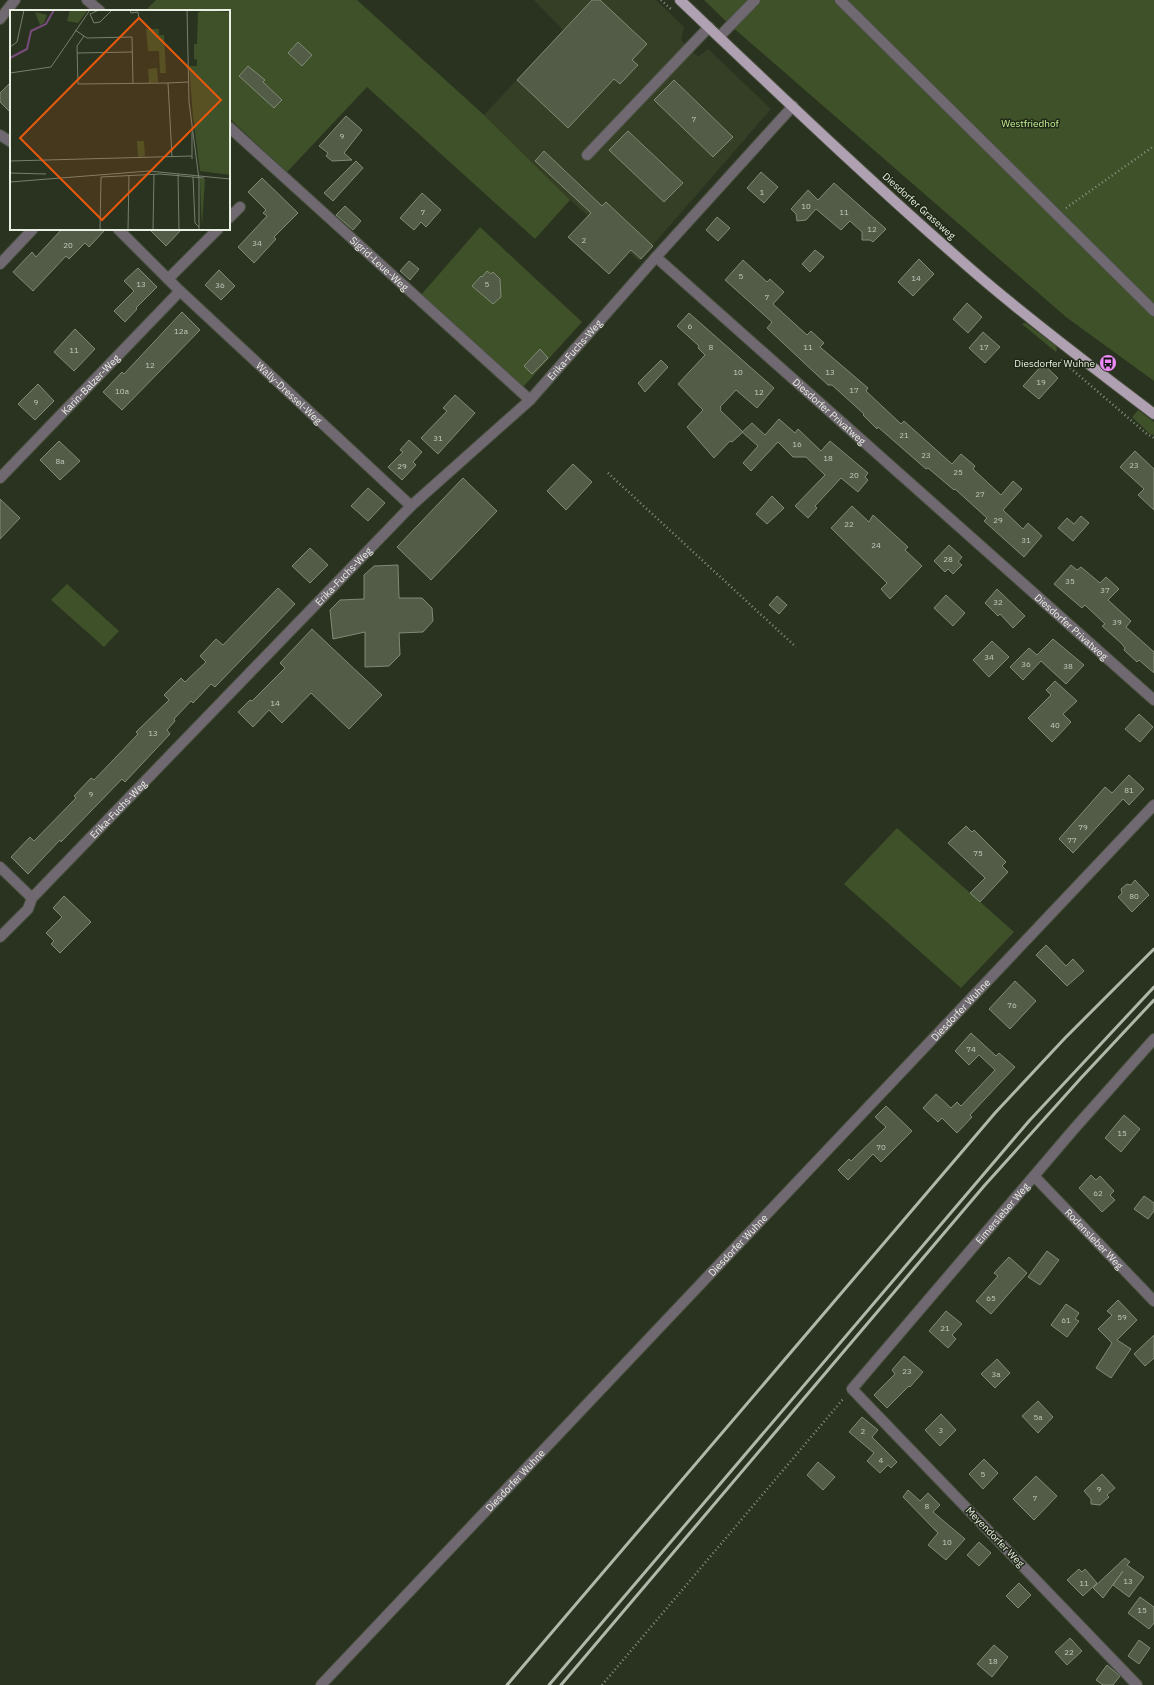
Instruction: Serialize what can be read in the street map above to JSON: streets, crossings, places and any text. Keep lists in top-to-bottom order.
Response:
{
  "streets": {
    "main road": ["Diesdorfer Graseweg"],
    "street": [
      "Sigrid-Leue-Weg",
      "Erika-Fuchs-Weg",
      "Karin-Balzer-Weg",
      "Wally-Dressel-Weg",
      "Diesdorfer Privatweg",
      "Diesdorfer Wuhne",
      "Eimersleber Weg",
      "Rodensleber Weg",
      "Meyendorfer Weg"
    ]
  },
  "crossings": [
    ["Sigrid-Leue-Weg", "Erika-Fuchs-Weg"],
    ["Erika-Fuchs-Weg", "Wally-Dressel-Weg"],
    ["Erika-Fuchs-Weg", "Diesdorfer Privatweg"],
    ["Karin-Balzer-Weg", "Wally-Dressel-Weg"],
    ["Eimersleber Weg", "Rodensleber Weg"],
    ["Eimersleber Weg", "Meyendorfer Weg"]
  ],
  "parks": ["Westfriedhof"],
  "places": {
    "bus stop": ["Diesdorfer Wuhne"]
  },
  "house_numbers": [
    "7",
    "9",
    "1",
    "10",
    "7",
    "11",
    "12",
    "2",
    "34",
    "20",
    "5",
    "14",
    "13",
    "5",
    "36",
    "7",
    "6",
    "12a",
    "8",
    "11",
    "17",
    "11",
    "12",
    "10",
    "13",
    "19",
    "17",
    "10a",
    "12",
    "9",
    "21",
    "31",
    "16",
    "23",
    "18",
    "8a",
    "23",
    "29",
    "25",
    "20",
    "27",
    "29",
    "22",
    "31",
    "24",
    "28",
    "35",
    "37",
    "32",
    "39",
    "34",
    "36",
    "38",
    "14",
    "40",
    "13",
    "81",
    "9",
    "79",
    "77",
    "75",
    "80",
    "76",
    "74",
    "15",
    "70",
    "62",
    "65",
    "59",
    "61",
    "21",
    "23",
    "3a",
    "5a",
    "3",
    "2",
    "4",
    "5",
    "9",
    "7",
    "8",
    "10",
    "13",
    "11",
    "15",
    "22",
    "18"
  ]
}
